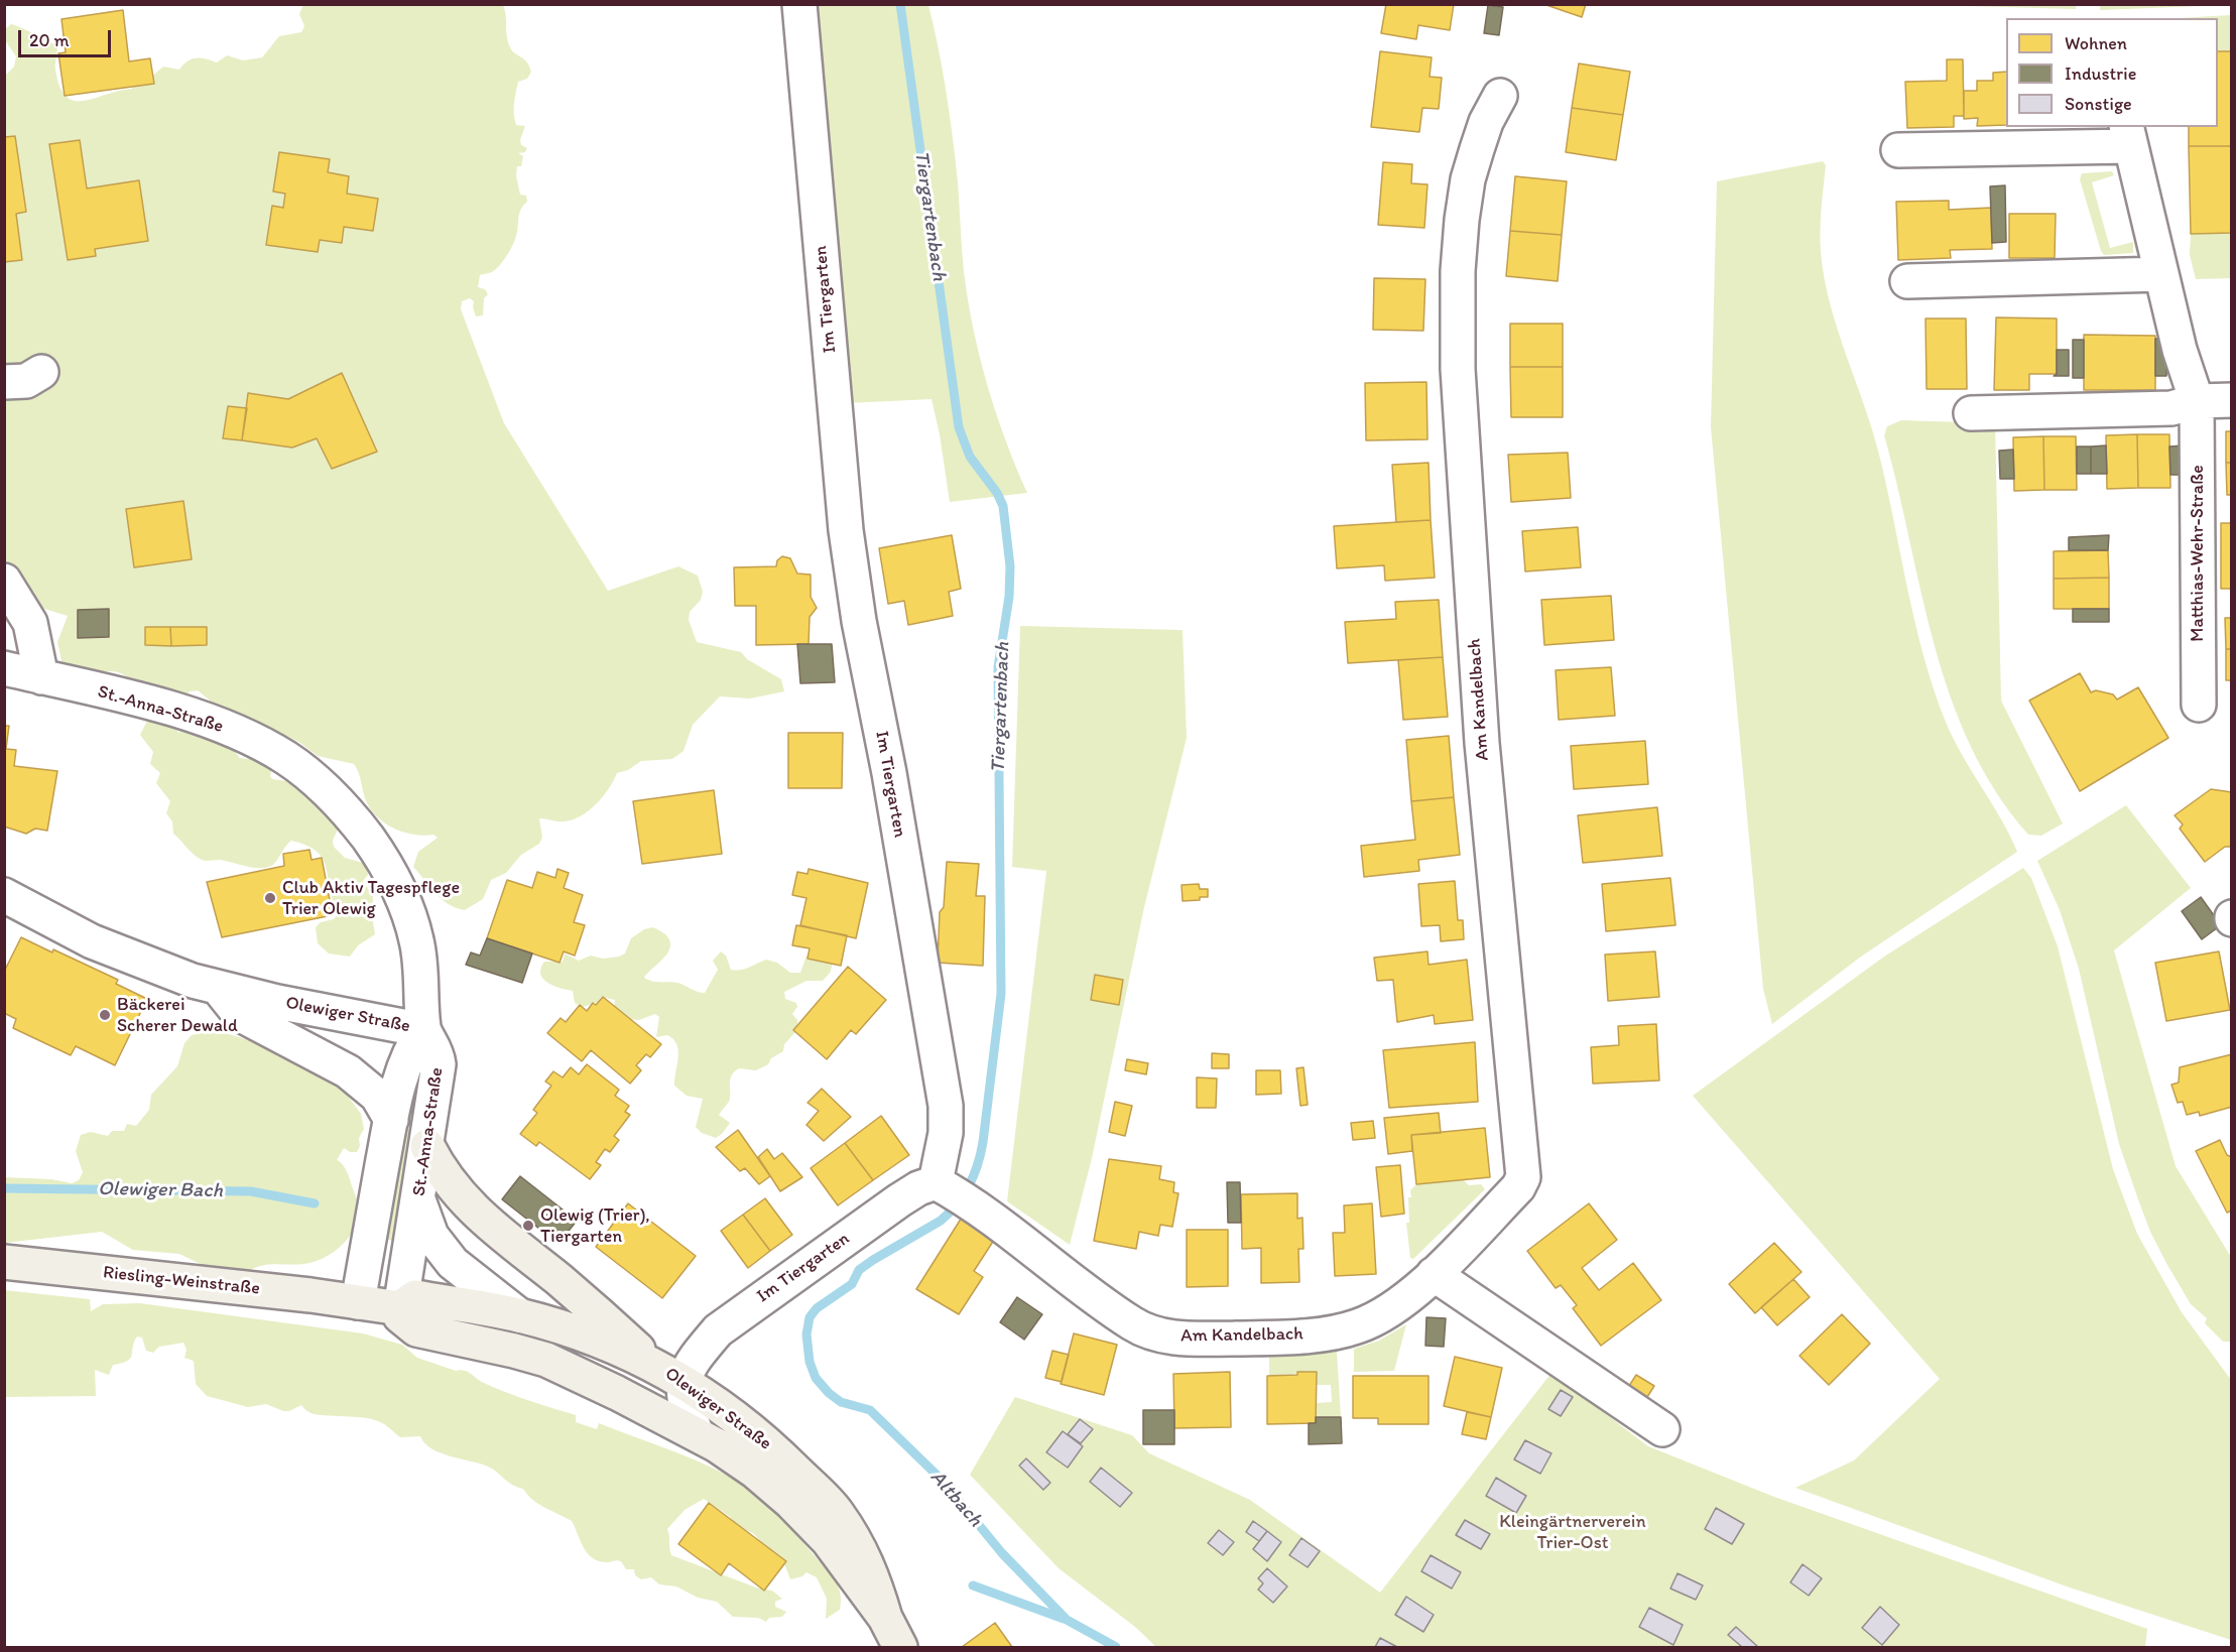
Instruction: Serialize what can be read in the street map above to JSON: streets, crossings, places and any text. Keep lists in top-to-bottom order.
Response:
{
  "streets": {
    "main road": ["Olewiger Straße", "Riesling-Weinstraße"],
    "street": [
      "Im Tiergarten",
      "Matthias-Wehr-Straße",
      "Am Kandelbach",
      "St.-Anna-Straße"
    ]
  },
  "crossings": [
    ["Im Tiergarten", "Am Kandelbach"],
    ["Im Tiergarten", "Olewiger Straße"],
    ["St.-Anna-Straße", "Olewiger Straße"],
    ["Olewiger Straße", "Riesling-Weinstraße"]
  ],
  "water": ["Tiergartenbach", "Olewiger Bach", "Altbach"],
  "parks": ["Kleingärtnerverein Trier-Ost"],
  "places": ["Club Aktiv Tagespflege Trier Olewig", "Bäckerei Scherer Dewald", "Olewig (Trier), Tiergarten"],
  "legend": ["Wohnen", "Industrie", "Sonstige"],
  "scale_bar": "20 m"
}
